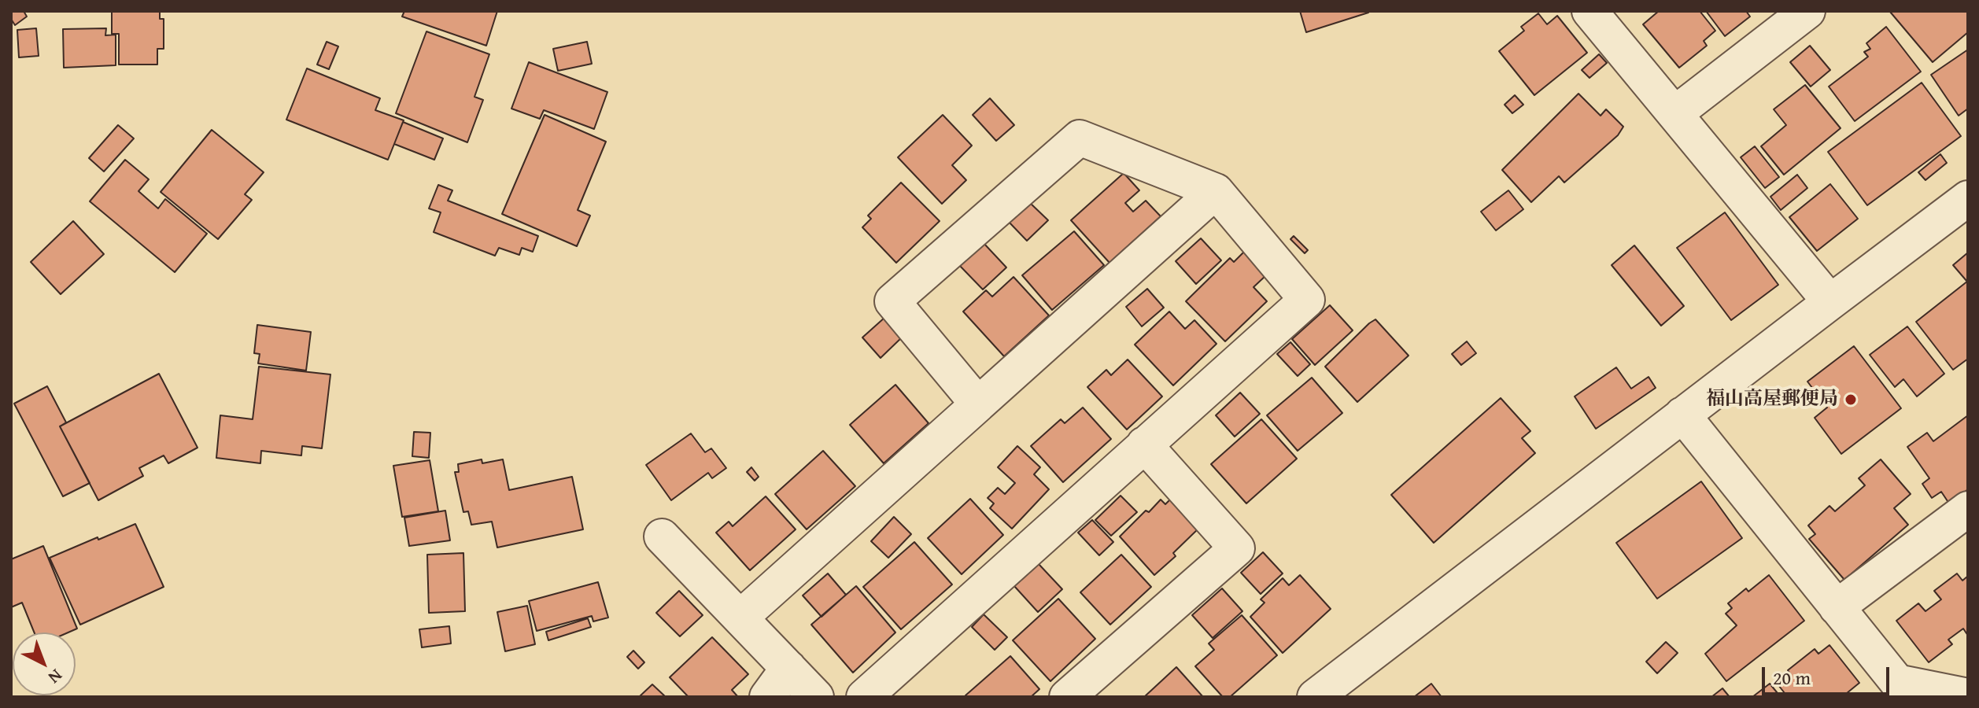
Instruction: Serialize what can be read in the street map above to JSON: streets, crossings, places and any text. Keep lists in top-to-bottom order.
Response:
{
  "places": ["福山高屋郵便局"],
  "scale_bar": "20 m",
  "north": "bottom right"
}
